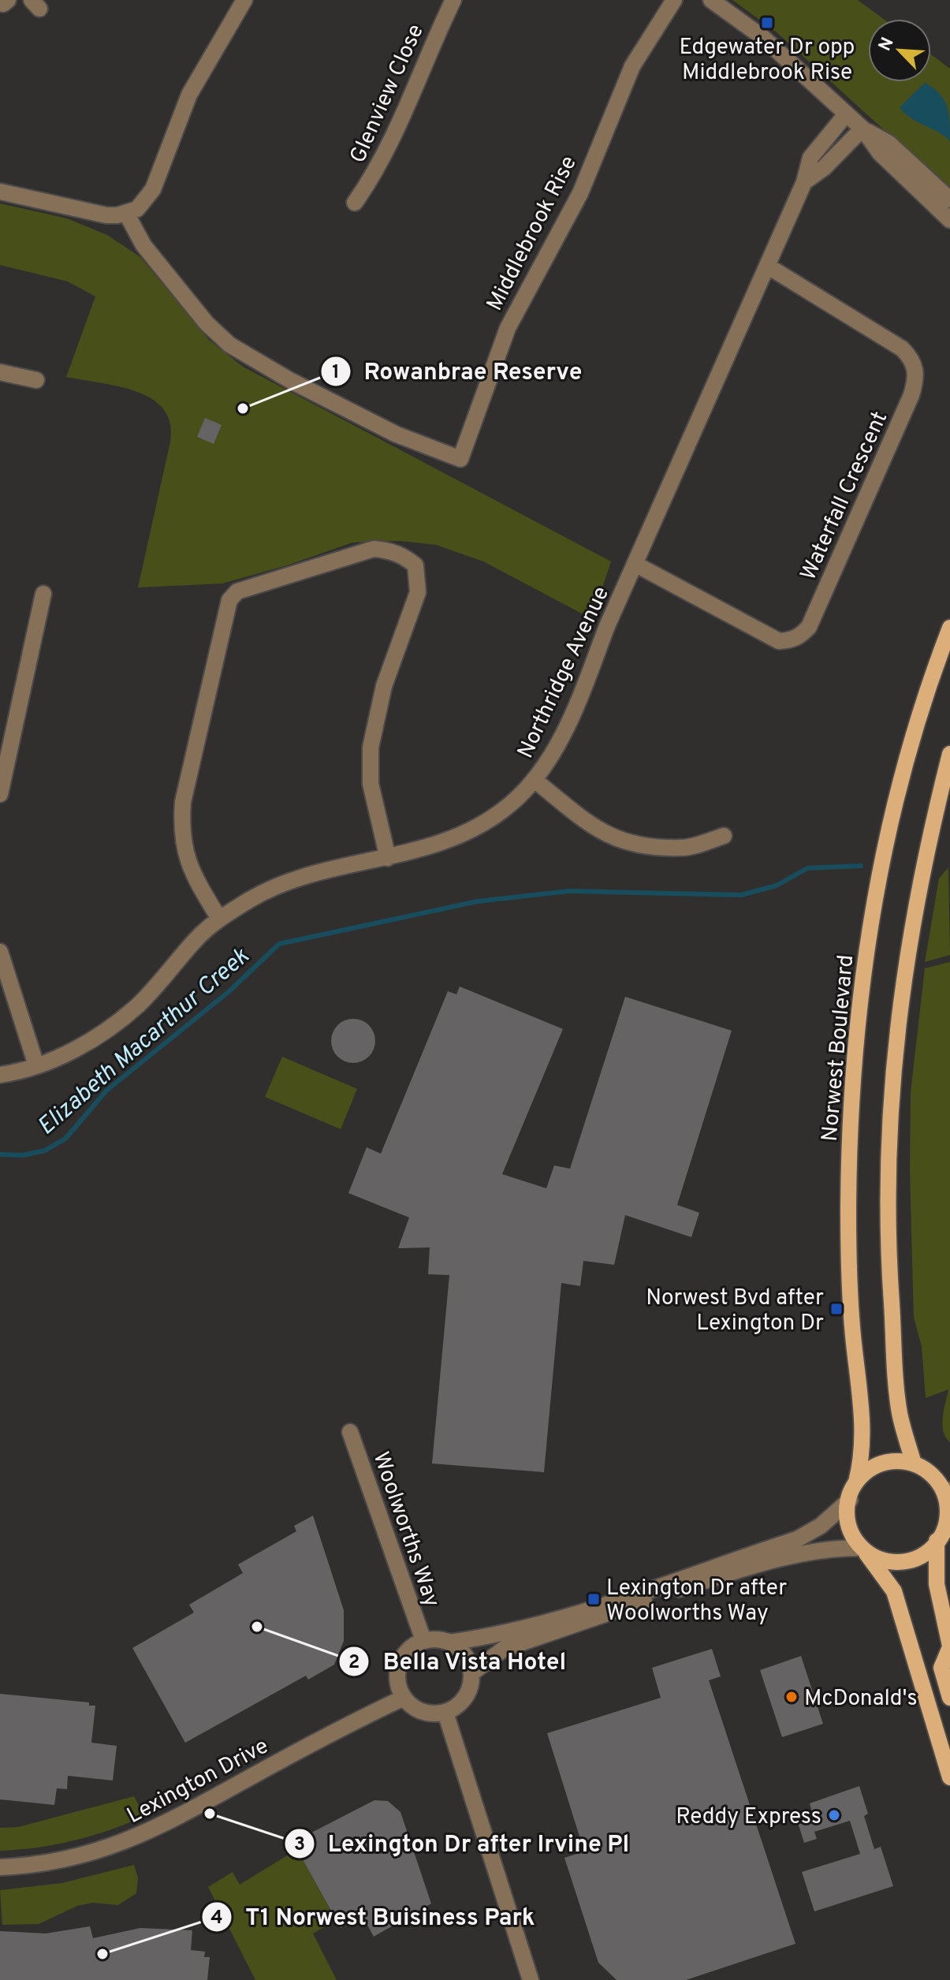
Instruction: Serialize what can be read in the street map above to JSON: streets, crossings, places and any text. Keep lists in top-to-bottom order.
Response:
{
  "streets": {
    "main road": ["Norwest Boulevard"],
    "street": [
      "Glenview Close",
      "Middlebrook Rise",
      "Waterfall Crescent",
      "Northridge Avenue",
      "Woolworths Way",
      "Lexington Drive"
    ]
  },
  "crossings": [
    ["Waterfall Crescent", "Northridge Avenue"],
    ["Woolworths Way", "Lexington Drive"]
  ],
  "water": ["Elizabeth Macarthur Creek"],
  "places": {
    "transit": ["Edgewater Dr opp Middlebrook Rise", "Norwest Bvd after Lexington Dr", "Lexington Dr after Woolworths Way"],
    "other": [
      "Rowanbrae Reserve",
      "Bella Vista Hotel",
      "McDonald's",
      "Lexington Dr after Irvine Pl",
      "Reddy Express",
      "T1 Norwest Buisiness Park"
    ]
  },
  "north": "top left"
}
